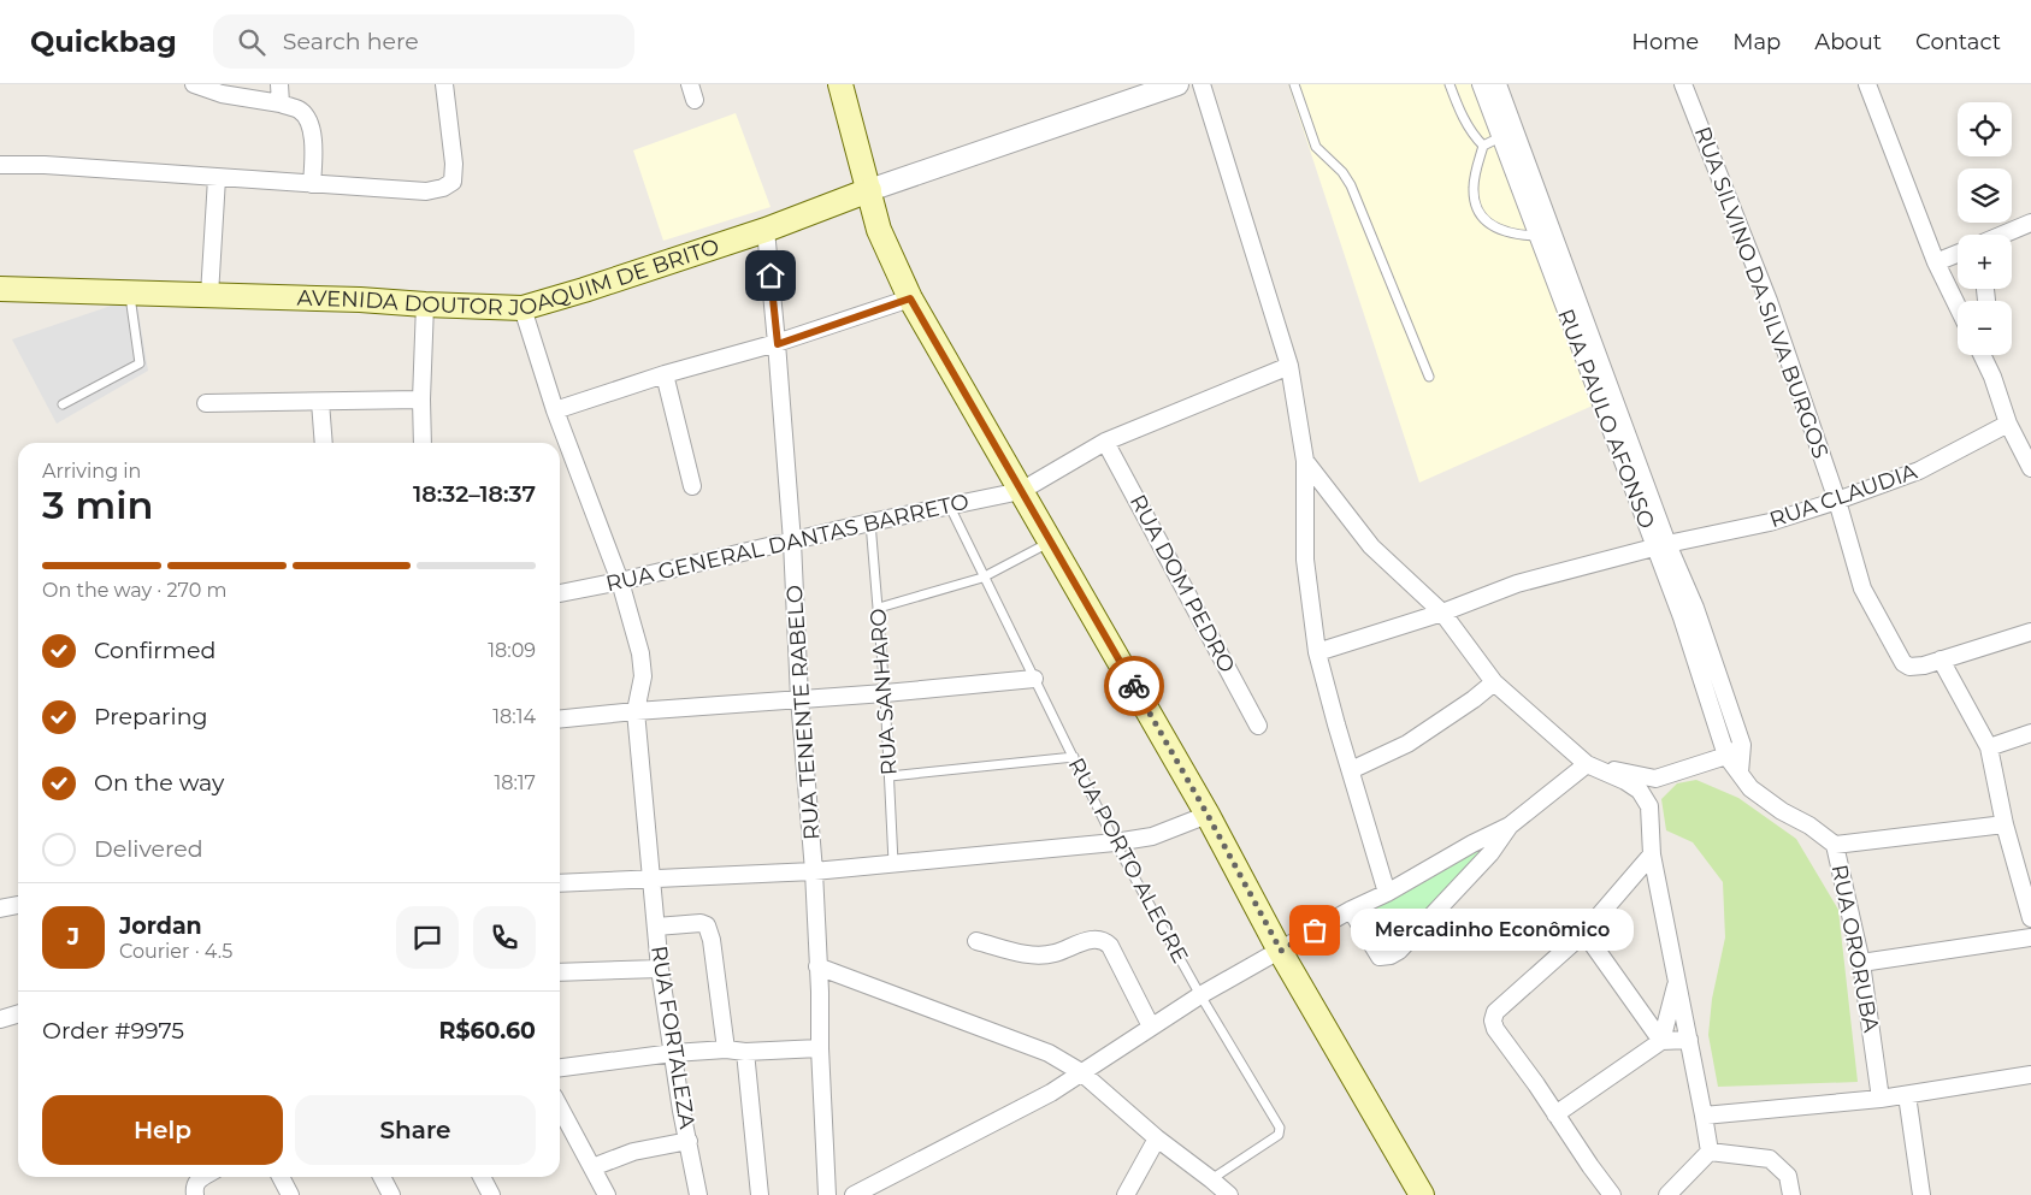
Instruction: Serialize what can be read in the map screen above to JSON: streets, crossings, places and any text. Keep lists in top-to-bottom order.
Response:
{
  "streets": {
    "main road": ["AVENIDA DOUTOR JOAQUIM DE BRITO"],
    "street": [
      "RUA SILVINO DA SILVA BURGOS",
      "RUA PAULO AFONSO",
      "RUA CLAUDIA",
      "RUA GENERAL DANTAS BARRETO",
      "RUA DOM PEDRO",
      "RUA TENENTE RABELO",
      "RUA ORORUBA",
      "RUA FORTALEZA"
    ],
    "lane": ["RUA SANHARO", "RUA PORTO ALEGRE"]
  },
  "crossings": [
    ["AVENIDA DOUTOR JOAQUIM DE BRITO", "RUA TENENTE RABELO"],
    ["AVENIDA DOUTOR JOAQUIM DE BRITO", "RUA FORTALEZA"],
    ["RUA SILVINO DA SILVA BURGOS", "RUA CLAUDIA"],
    ["RUA PAULO AFONSO", "RUA CLAUDIA"],
    ["RUA PAULO AFONSO", "RUA ORORUBA"],
    ["RUA GENERAL DANTAS BARRETO", "RUA DOM PEDRO"],
    ["RUA GENERAL DANTAS BARRETO", "RUA SANHARO"],
    ["RUA GENERAL DANTAS BARRETO", "RUA TENENTE RABELO"],
    ["RUA GENERAL DANTAS BARRETO", "RUA PORTO ALEGRE"],
    ["RUA GENERAL DANTAS BARRETO", "RUA FORTALEZA"]
  ],
  "places": ["Mercadinho Econômico"],
  "page": {
    "header": "Quickbag",
    "search": "Search here",
    "nav": [
      "Home",
      "Map",
      "About",
      "Contact"
    ],
    "map_buttons": ["+", "−"],
    "heading": ["3 min", "Arriving in", "18:32–18:37"],
    "panel": [
      "Jordan",
      "Courier · 4.5",
      "Order #9975",
      "R$60.60"
    ],
    "bar": "On the way · 270 m",
    "list": [
      ["Confirmed", "18:09"],
      ["Preparing", "18:14"],
      ["On the way", "18:17"],
      "Delivered"
    ],
    "round": "J",
    "bubble": "Mercadinho Econômico",
    "buttons": ["Help", "Share"]
  }
}
